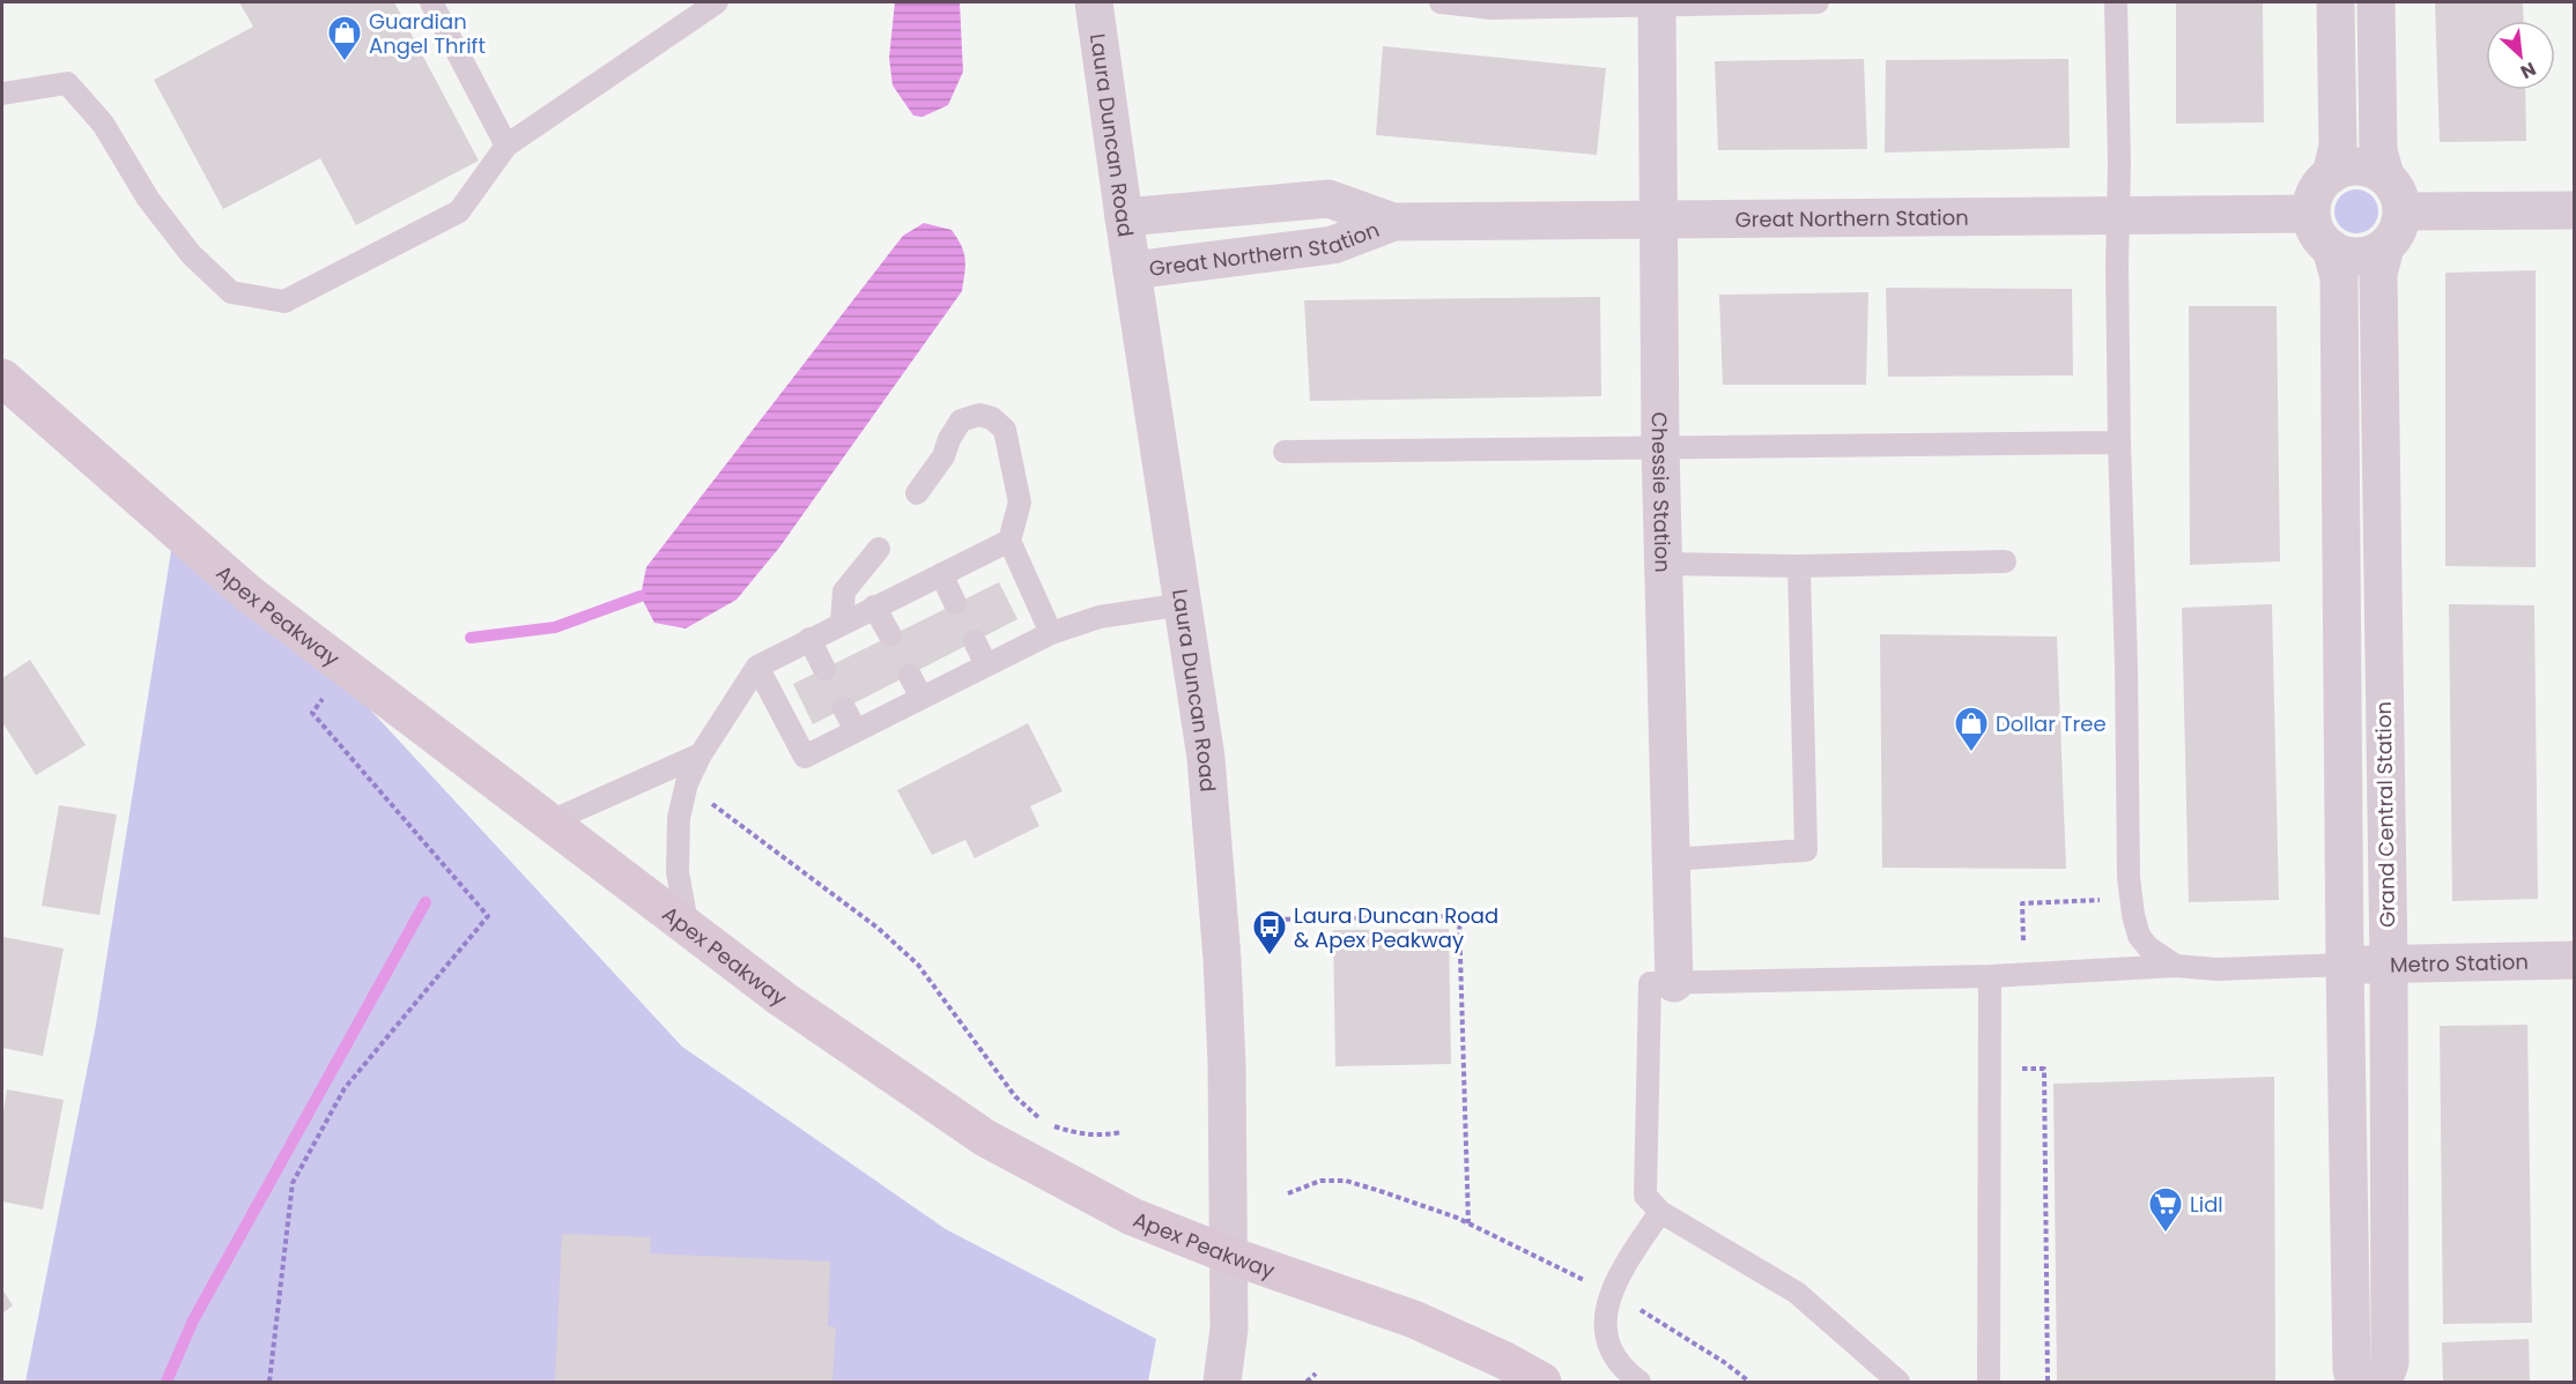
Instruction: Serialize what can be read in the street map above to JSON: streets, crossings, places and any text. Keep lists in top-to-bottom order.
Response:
{
  "streets": {
    "main road": ["Apex Peakway"],
    "street": [
      "Laura Duncan Road",
      "Great Northern Station",
      "Chessie Station",
      "Grand Central Station",
      "Metro Station"
    ]
  },
  "crossings": [
    ["Laura Duncan Road", "Great Northern Station"],
    ["Laura Duncan Road", "Apex Peakway"],
    ["Great Northern Station", "Chessie Station"],
    ["Great Northern Station", "Grand Central Station"],
    ["Grand Central Station", "Metro Station"]
  ],
  "places": {
    "shop": ["Guardian Angel Thrift", "Dollar Tree"],
    "bus stop": ["Laura Duncan Road & Apex Peakway"],
    "supermarket": ["Lidl"]
  },
  "north": "bottom right"
}
